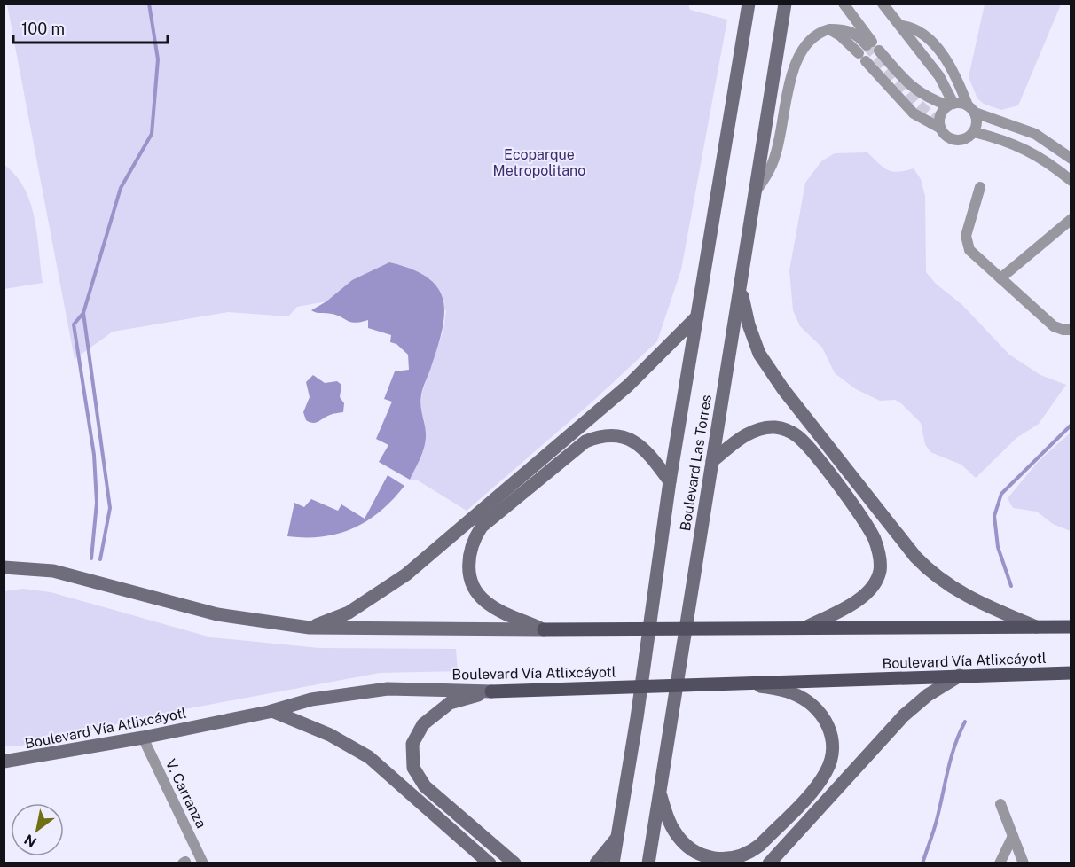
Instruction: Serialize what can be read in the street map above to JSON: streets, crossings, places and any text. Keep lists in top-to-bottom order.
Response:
{
  "streets": {
    "main road": ["Boulevard Las Torres", "Boulevard Vía Atlixcáyotl"],
    "street": ["V. Carranza"]
  },
  "crossings": [
    ["Boulevard Vía Atlixcáyotl", "V. Carranza"]
  ],
  "parks": ["Ecoparque Metropolitano"],
  "scale_bar": "100 m",
  "north": "bottom left"
}
